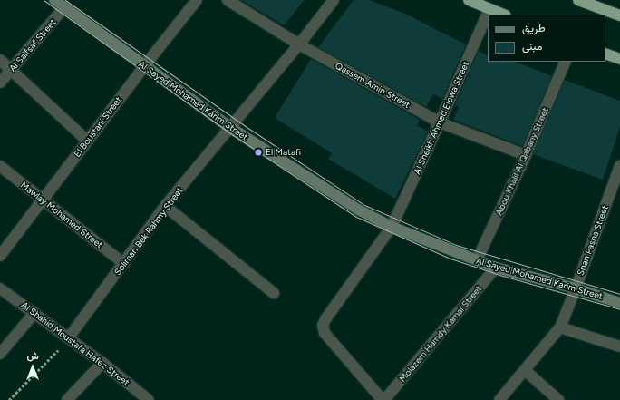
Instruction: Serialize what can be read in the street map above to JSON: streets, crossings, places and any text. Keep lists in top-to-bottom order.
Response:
{
  "streets": {
    "main road": ["Al Sayed Mohamed Karim Street"],
    "street": [
      "Al Saifsaf Street",
      "Qassem Amin Street",
      "Al Sheikh Ahmed Elewa Street",
      "El Boustani Street",
      "Abou Khalil Al Qabany Street",
      "Mawlay Mohamed Street",
      "Soliman Bek Rahmy Street",
      "Snan Pasha Street",
      "Molazem Hamdy Kamal Street",
      "Al Shahid Moustafa Hafez Street"
    ]
  },
  "crossings": [
    ["Al Saifsaf Street", "Al Sayed Mohamed Karim Street"],
    ["Qassem Amin Street", "Al Sheikh Ahmed Elewa Street"],
    ["Qassem Amin Street", "Abou Khalil Al Qabany Street"],
    ["Qassem Amin Street", "Soliman Bek Rahmy Street"],
    ["Al Sayed Mohamed Karim Street", "Al Sheikh Ahmed Elewa Street"],
    ["Al Sayed Mohamed Karim Street", "El Boustani Street"],
    ["Al Sayed Mohamed Karim Street", "Abou Khalil Al Qabany Street"],
    ["Al Sayed Mohamed Karim Street", "Soliman Bek Rahmy Street"],
    ["Al Sayed Mohamed Karim Street", "Snan Pasha Street"],
    ["Al Sayed Mohamed Karim Street", "Molazem Hamdy Kamal Street"],
    ["Al Sheikh Ahmed Elewa Street", "Molazem Hamdy Kamal Street"],
    ["El Boustani Street", "Mawlay Mohamed Street"],
    ["Mawlay Mohamed Street", "Soliman Bek Rahmy Street"],
    ["Soliman Bek Rahmy Street", "Al Shahid Moustafa Hafez Street"]
  ],
  "places": ["El Matafi"],
  "legend": ["طريق", "مبنى"],
  "north": "top"
}
